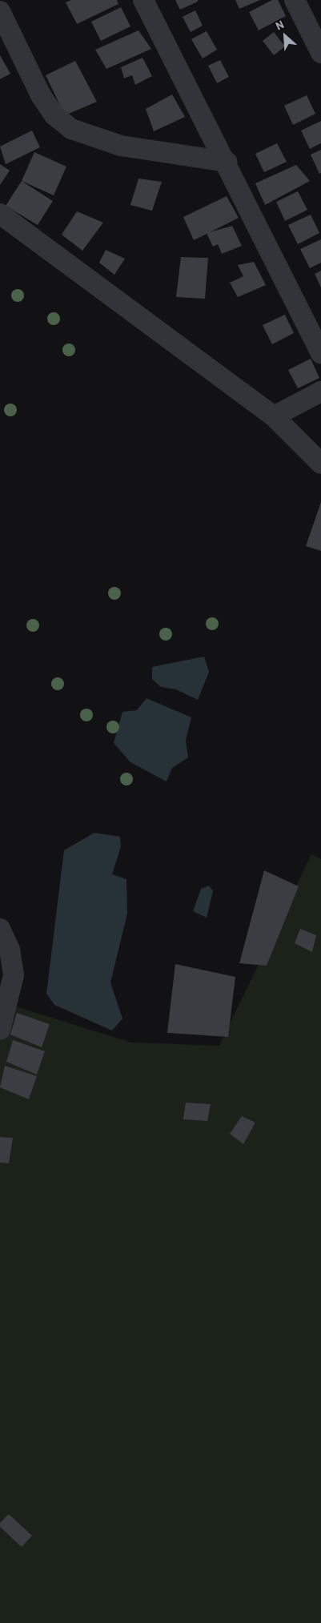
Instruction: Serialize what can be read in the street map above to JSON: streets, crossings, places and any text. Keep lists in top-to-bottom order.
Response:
{
  "north": "top left"
}
